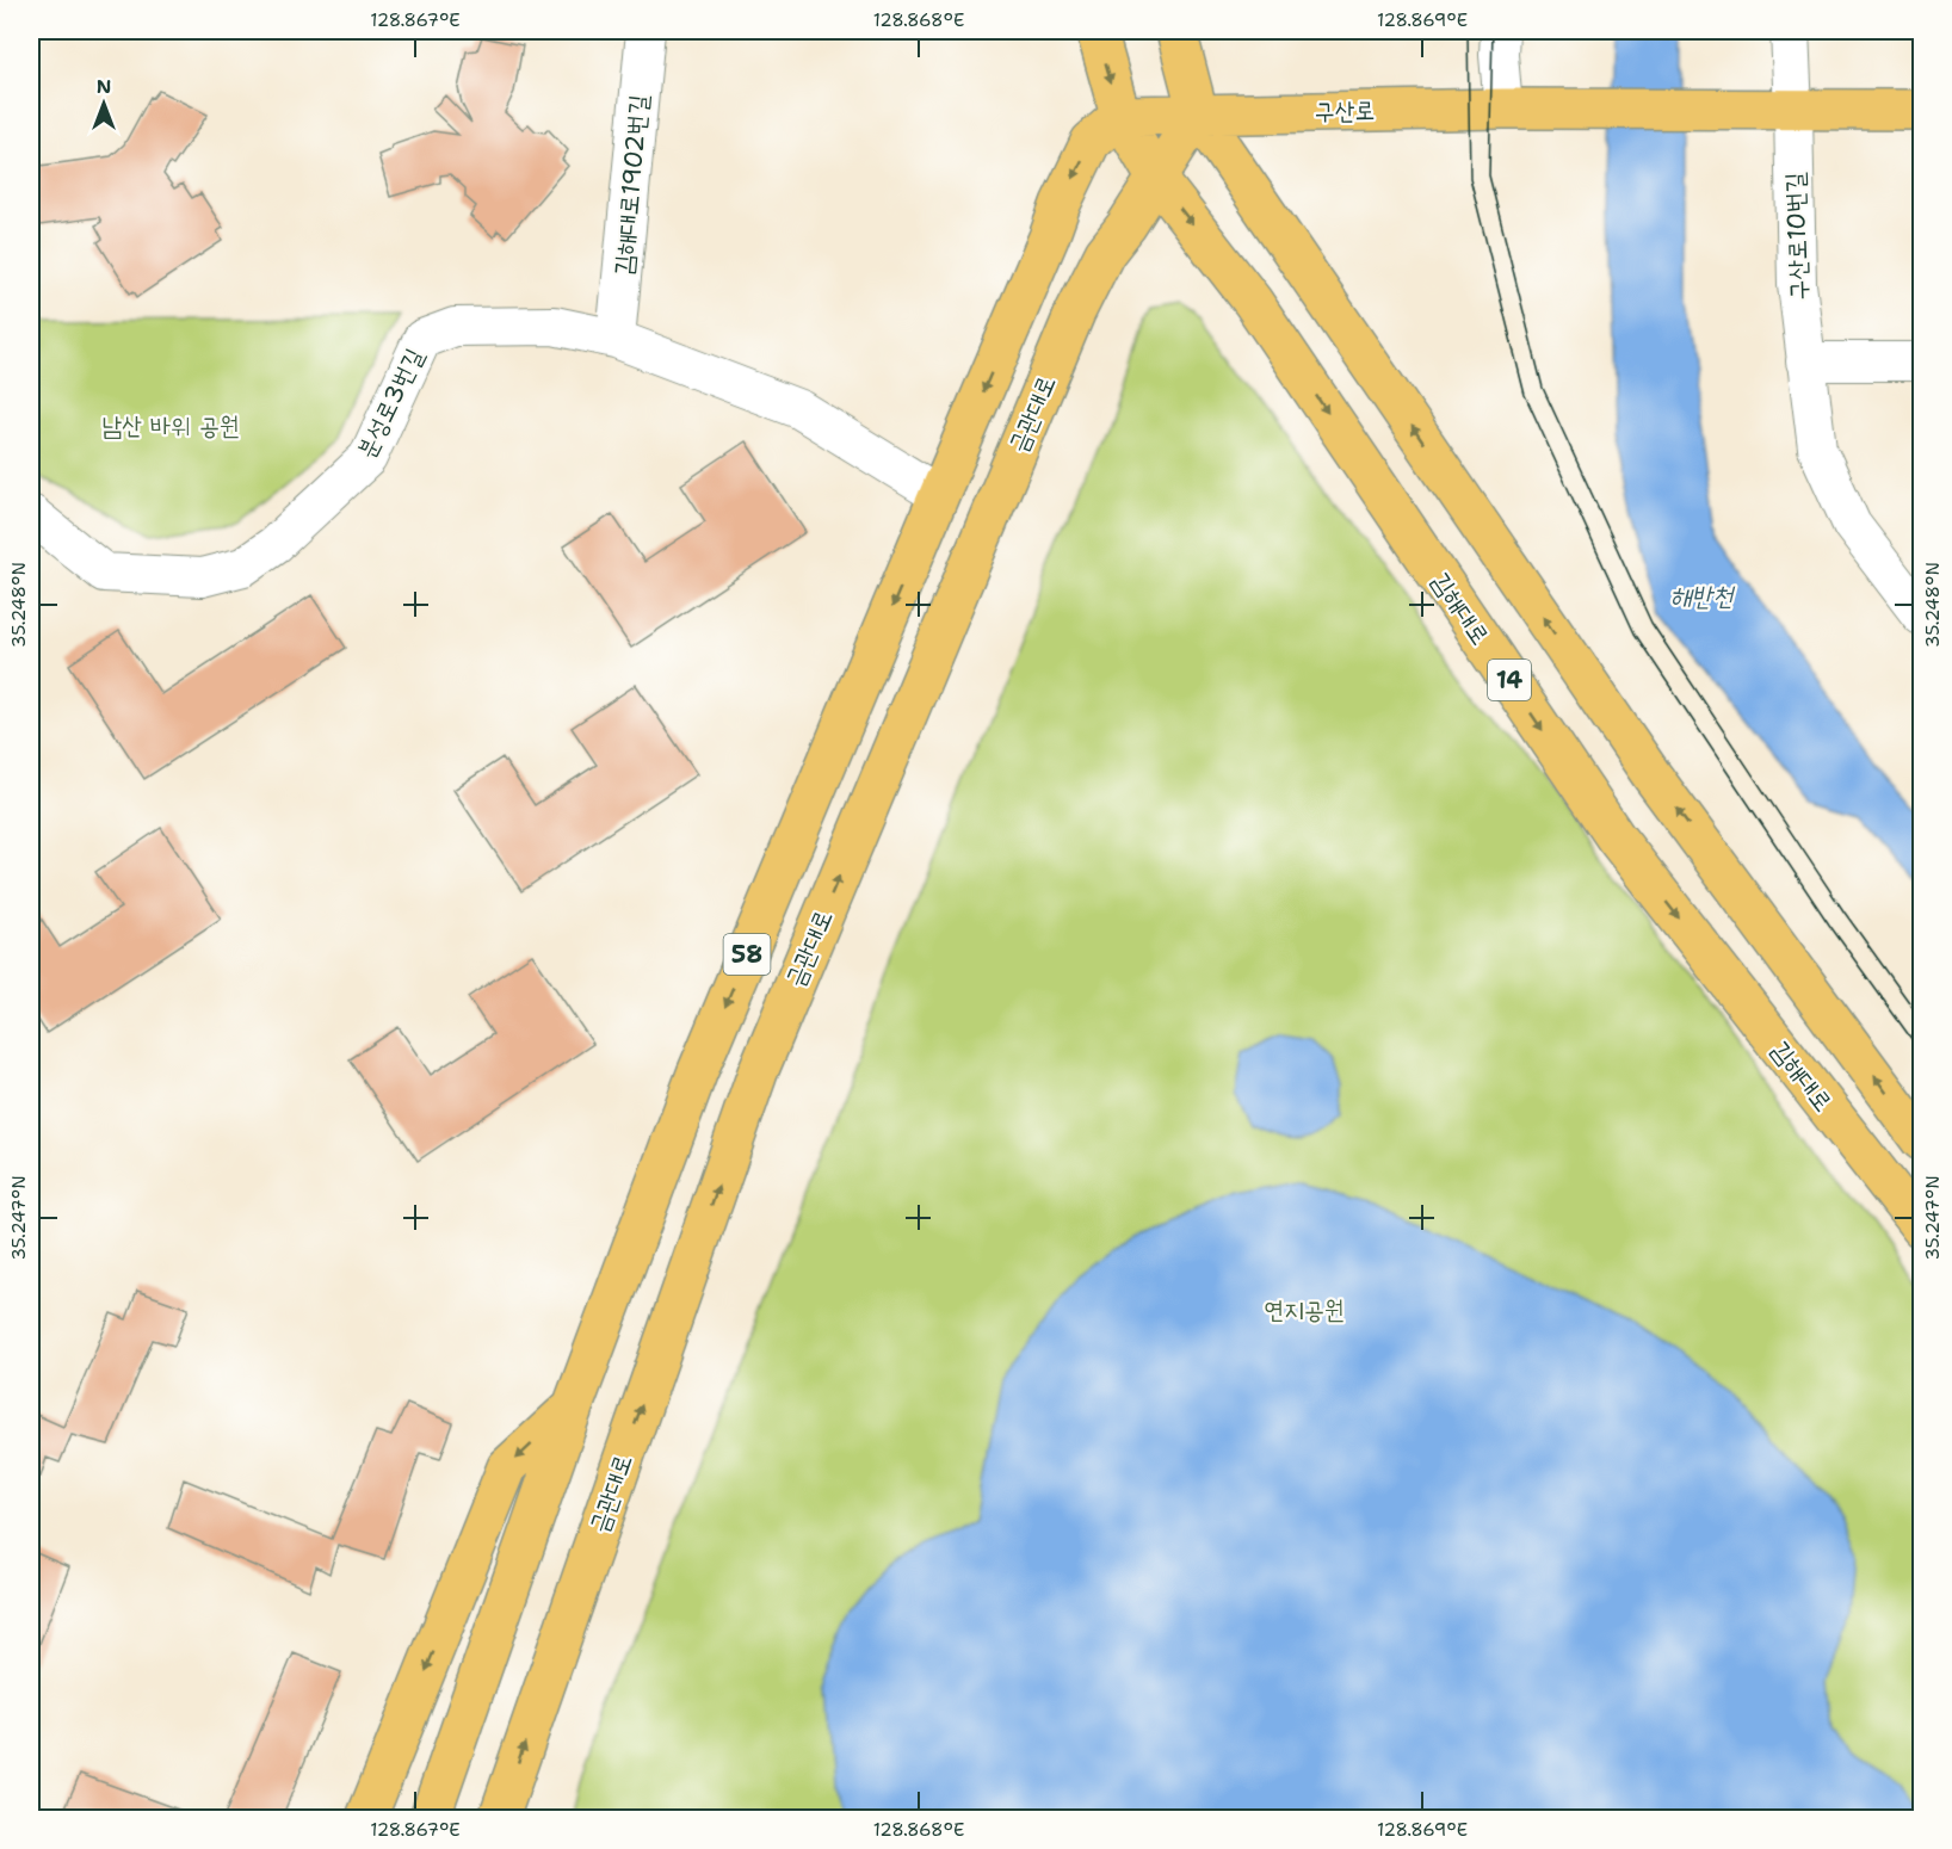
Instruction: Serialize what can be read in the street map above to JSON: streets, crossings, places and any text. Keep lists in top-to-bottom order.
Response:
{
  "streets": {
    "main road": [
      "구산로",
      "금관대로",
      "김해대로",
      "14",
      "58"
    ],
    "street": ["김해대로1902번길", "구산로10번길", "분성로3번길"]
  },
  "crossings": [
    ["구산로", "구산로10번길"],
    ["구산로", "금관대로"],
    ["구산로", "김해대로"],
    ["구산로", "58"],
    ["김해대로1902번길", "분성로3번길"],
    ["분성로3번길", "58"],
    ["금관대로", "김해대로"],
    ["김해대로", "58"]
  ],
  "water": ["해반천"],
  "parks": ["남산 바위 공원", "연지공원"],
  "north": "top",
  "coordinates": [
    "128.867°E",
    "128.868°E",
    "128.869°E",
    "35.248°N",
    "35.247°N"
  ]
}
